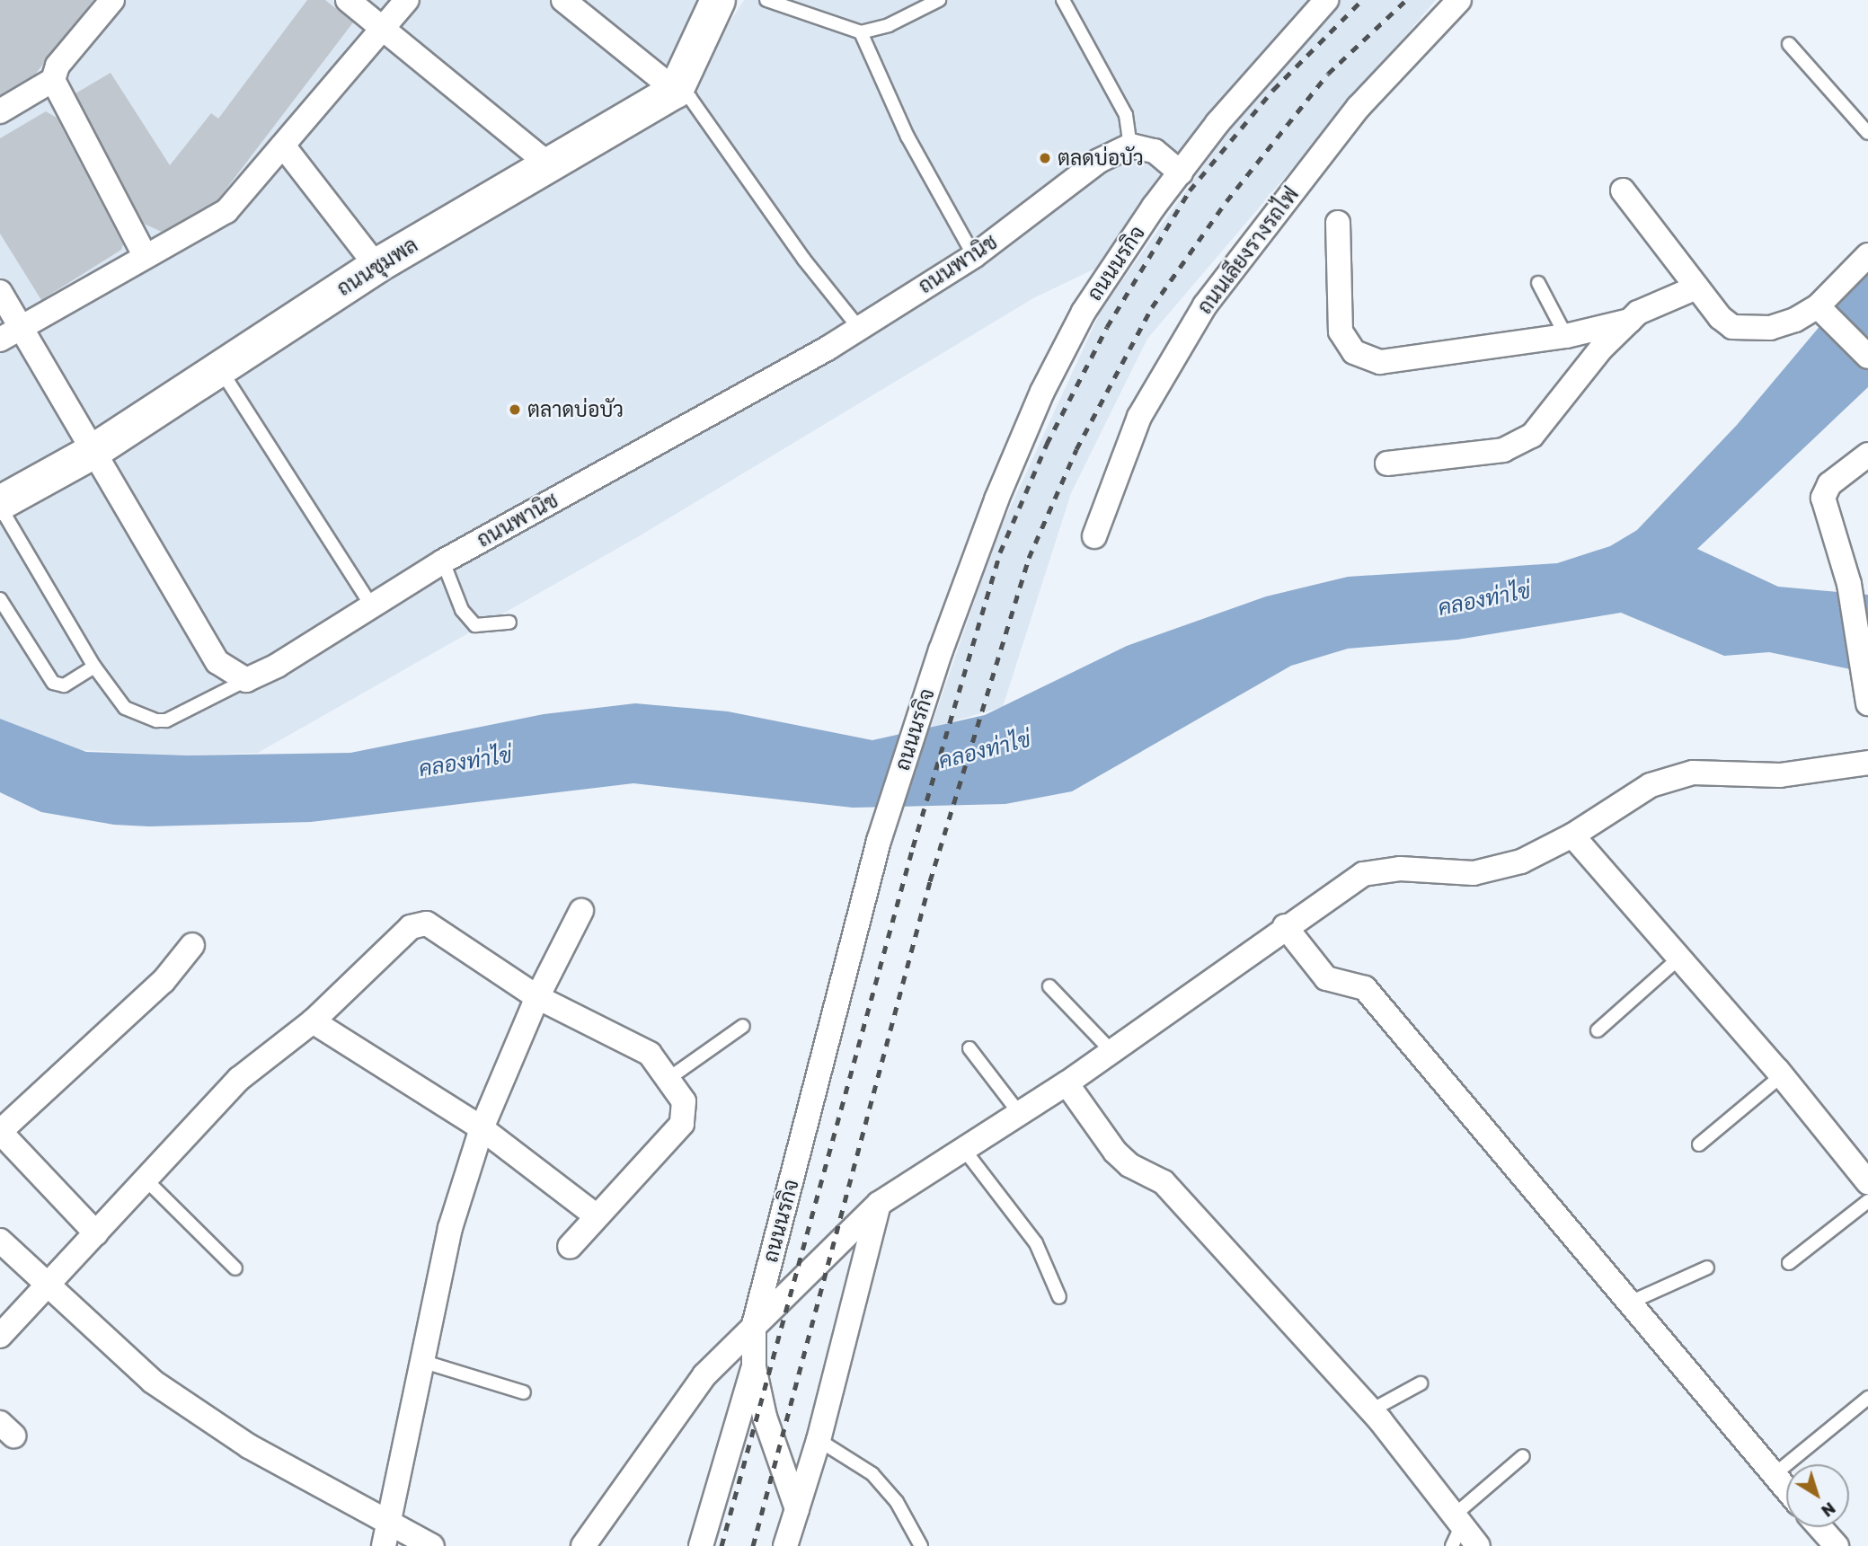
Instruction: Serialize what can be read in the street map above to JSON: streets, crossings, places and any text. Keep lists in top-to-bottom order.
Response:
{
  "streets": {
    "main road": ["ถนนชุมพล"],
    "street": ["ถนนเลียงรางรถไฟ", "ถนนนรกิจ", "ถนนพานิช"]
  },
  "water": ["คลองท่าไข่"],
  "places": ["ตลดบ่อบัว", "ตลาดบ่อบัว"],
  "north": "bottom right"
}
